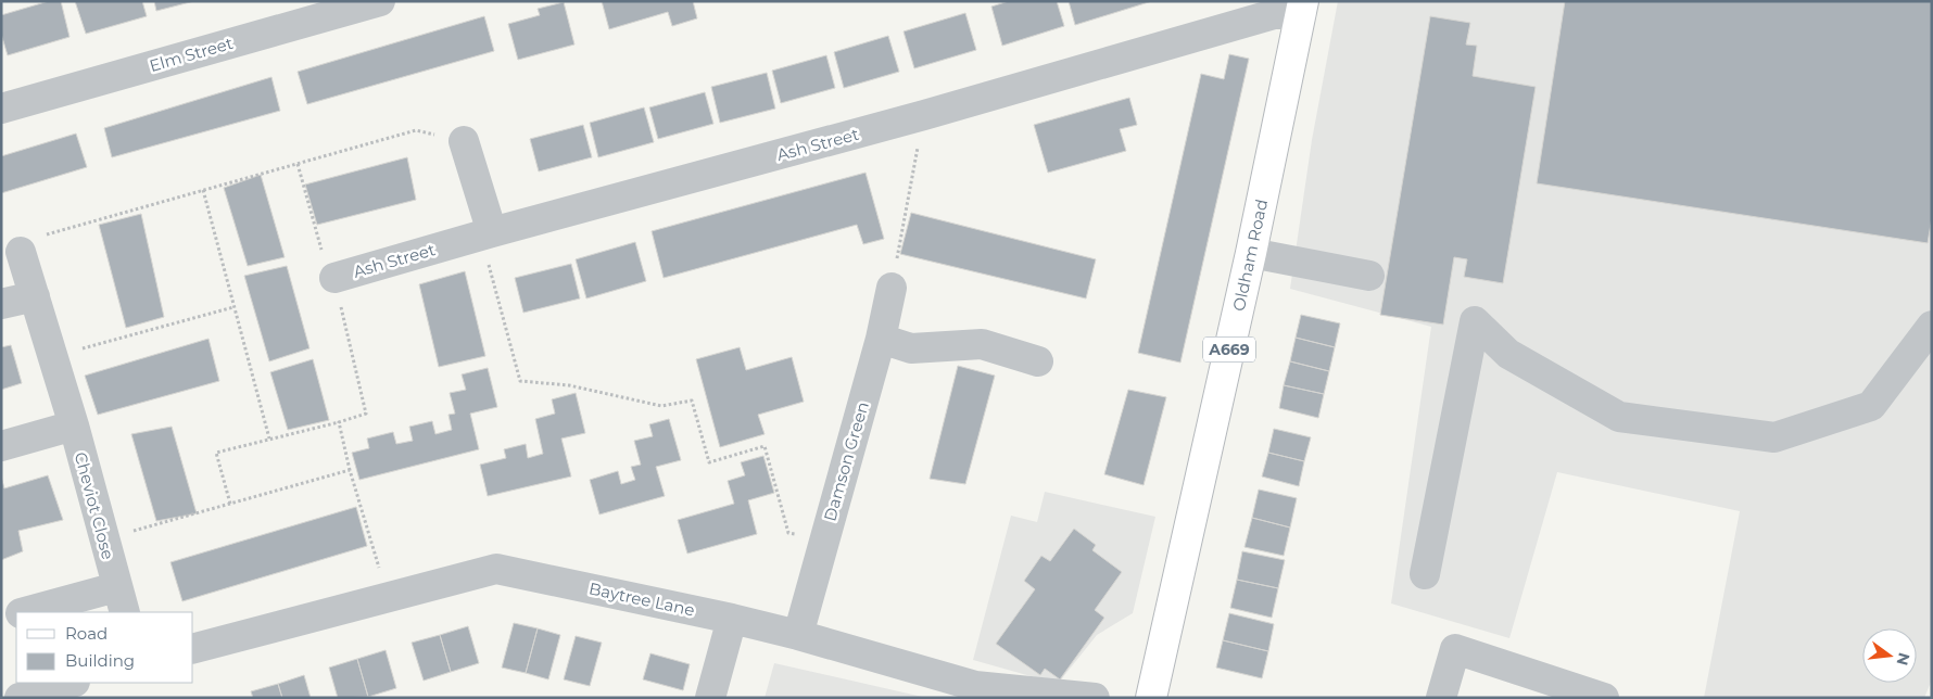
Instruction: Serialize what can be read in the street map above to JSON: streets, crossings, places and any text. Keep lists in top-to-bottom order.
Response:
{
  "streets": {
    "main road": ["Oldham Road", "A669"],
    "street": [
      "Elm Street",
      "Ash Street",
      "Damson Green",
      "Cheviot Close",
      "Baytree Lane"
    ]
  },
  "crossings": [
    ["Ash Street", "Oldham Road"],
    ["Damson Green", "Baytree Lane"]
  ],
  "legend": ["Road", "Building"],
  "north": "right"
}
